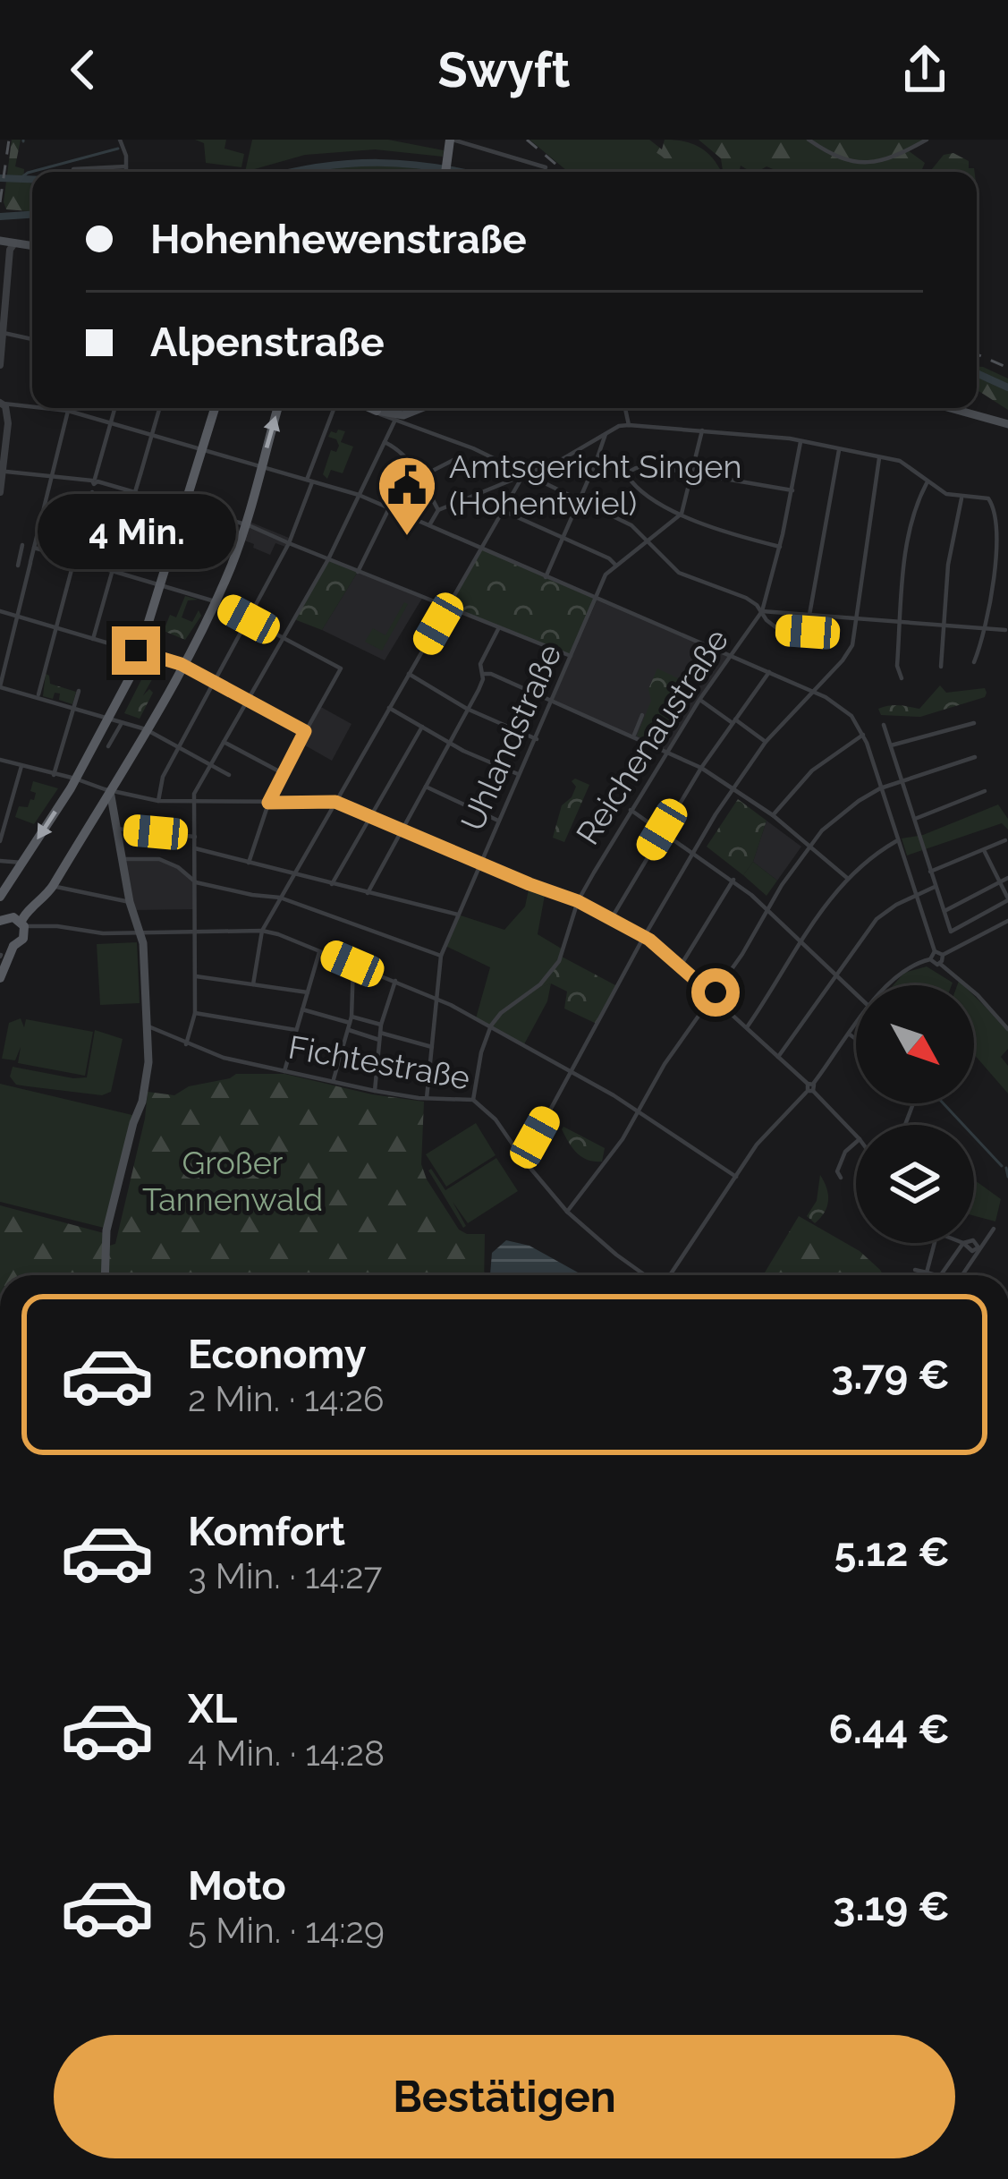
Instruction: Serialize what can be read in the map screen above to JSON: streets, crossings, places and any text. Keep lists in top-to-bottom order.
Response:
{
  "streets": {
    "street": ["Reichenaustraße", "Uhlandstraße", "Fichtestraße"]
  },
  "crossings": [
    ["Uhlandstraße", "Fichtestraße"]
  ],
  "parks": ["Großer Tannenwald"],
  "places": {
    "public building": ["Amtsgericht Singen (Hohentwiel)"]
  },
  "north": "bottom right",
  "page": {
    "header": "Swyft",
    "banner": ["Hohenhewenstraße", "Alpenstraße"],
    "bubble": "4 Min.",
    "list": [
      {
        "name": "Economy",
        "note": "2 Min. · 14:26",
        "value": "3.79 €"
      },
      {
        "name": "Komfort",
        "note": "3 Min. · 14:27",
        "value": "5.12 €"
      },
      {
        "name": "XL",
        "note": "4 Min. · 14:28",
        "value": "6.44 €"
      },
      {
        "name": "Moto",
        "note": "5 Min. · 14:29",
        "value": "3.19 €"
      }
    ],
    "buttons": "Bestätigen"
  }
}
